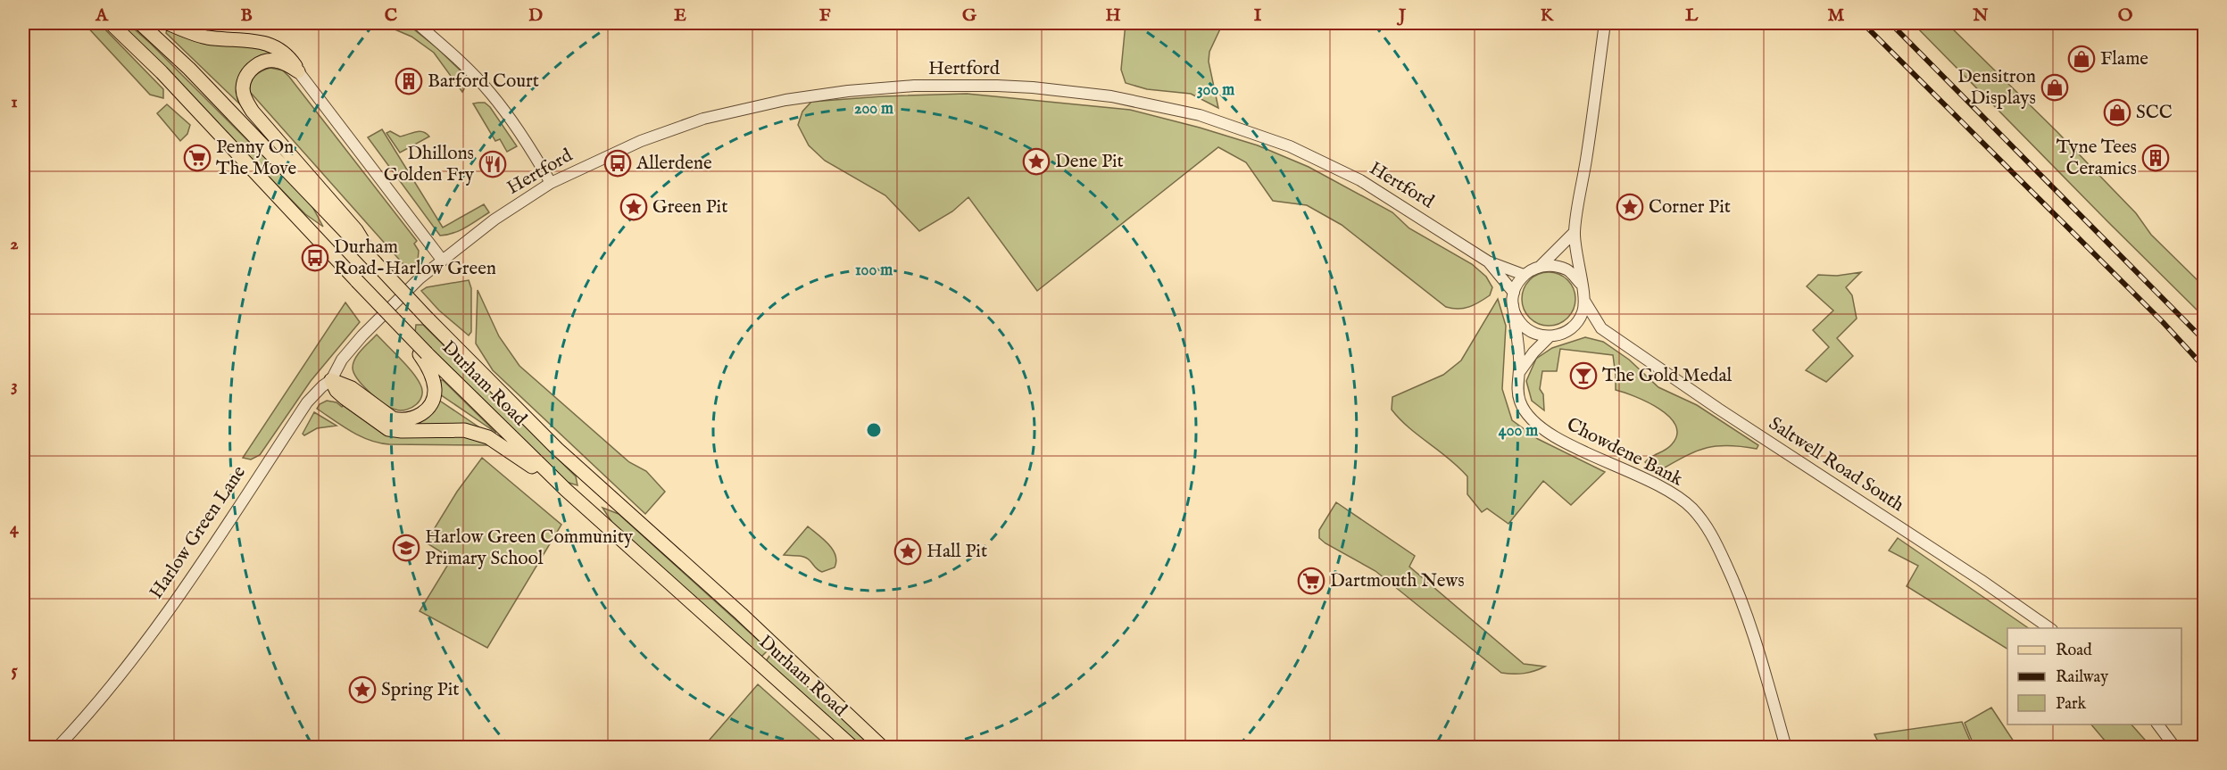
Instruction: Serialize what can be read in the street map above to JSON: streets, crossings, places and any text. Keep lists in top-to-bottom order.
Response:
{
  "streets": {
    "main road": ["Durham Road"],
    "street": [
      "Hertford",
      "Chowdene Bank",
      "Saltwell Road South",
      "Harlow Green Lane"
    ]
  },
  "crossings": [
    ["Hertford", "Chowdene Bank"],
    ["Hertford", "Saltwell Road South"],
    ["Hertford", "Harlow Green Lane"],
    ["Chowdene Bank", "Saltwell Road South"]
  ],
  "places": {
    "shop": ["Flame", "Densitron Displays", "SCC"],
    "building": ["Barford Court", "Tyne Tees Ceramics"],
    "supermarket": ["Penny On The Move", "Dartmouth News"],
    "place": [
      "Dene Pit",
      "Green Pit",
      "Corner Pit",
      "Hall Pit",
      "Spring Pit"
    ],
    "bus stop": ["Allerdene", "Durham Road-Harlow Green"],
    "restaurant": ["Dhillons Golden Fry"],
    "bar": ["The Gold Medal"],
    "school or university": ["Harlow Green Community Primary School"]
  },
  "legend": ["Road", "Railway", "Park"],
  "grid": {
    "columns": [
      "A",
      "B",
      "C",
      "D",
      "E",
      "F",
      "G",
      "H",
      "I",
      "J",
      "K",
      "L",
      "M",
      "N",
      "O"
    ],
    "rows": [
      "1",
      "2",
      "3",
      "4",
      "5"
    ]
  },
  "rings": [
    "300 m",
    "200 m",
    "100 m",
    "400 m"
  ]
}
